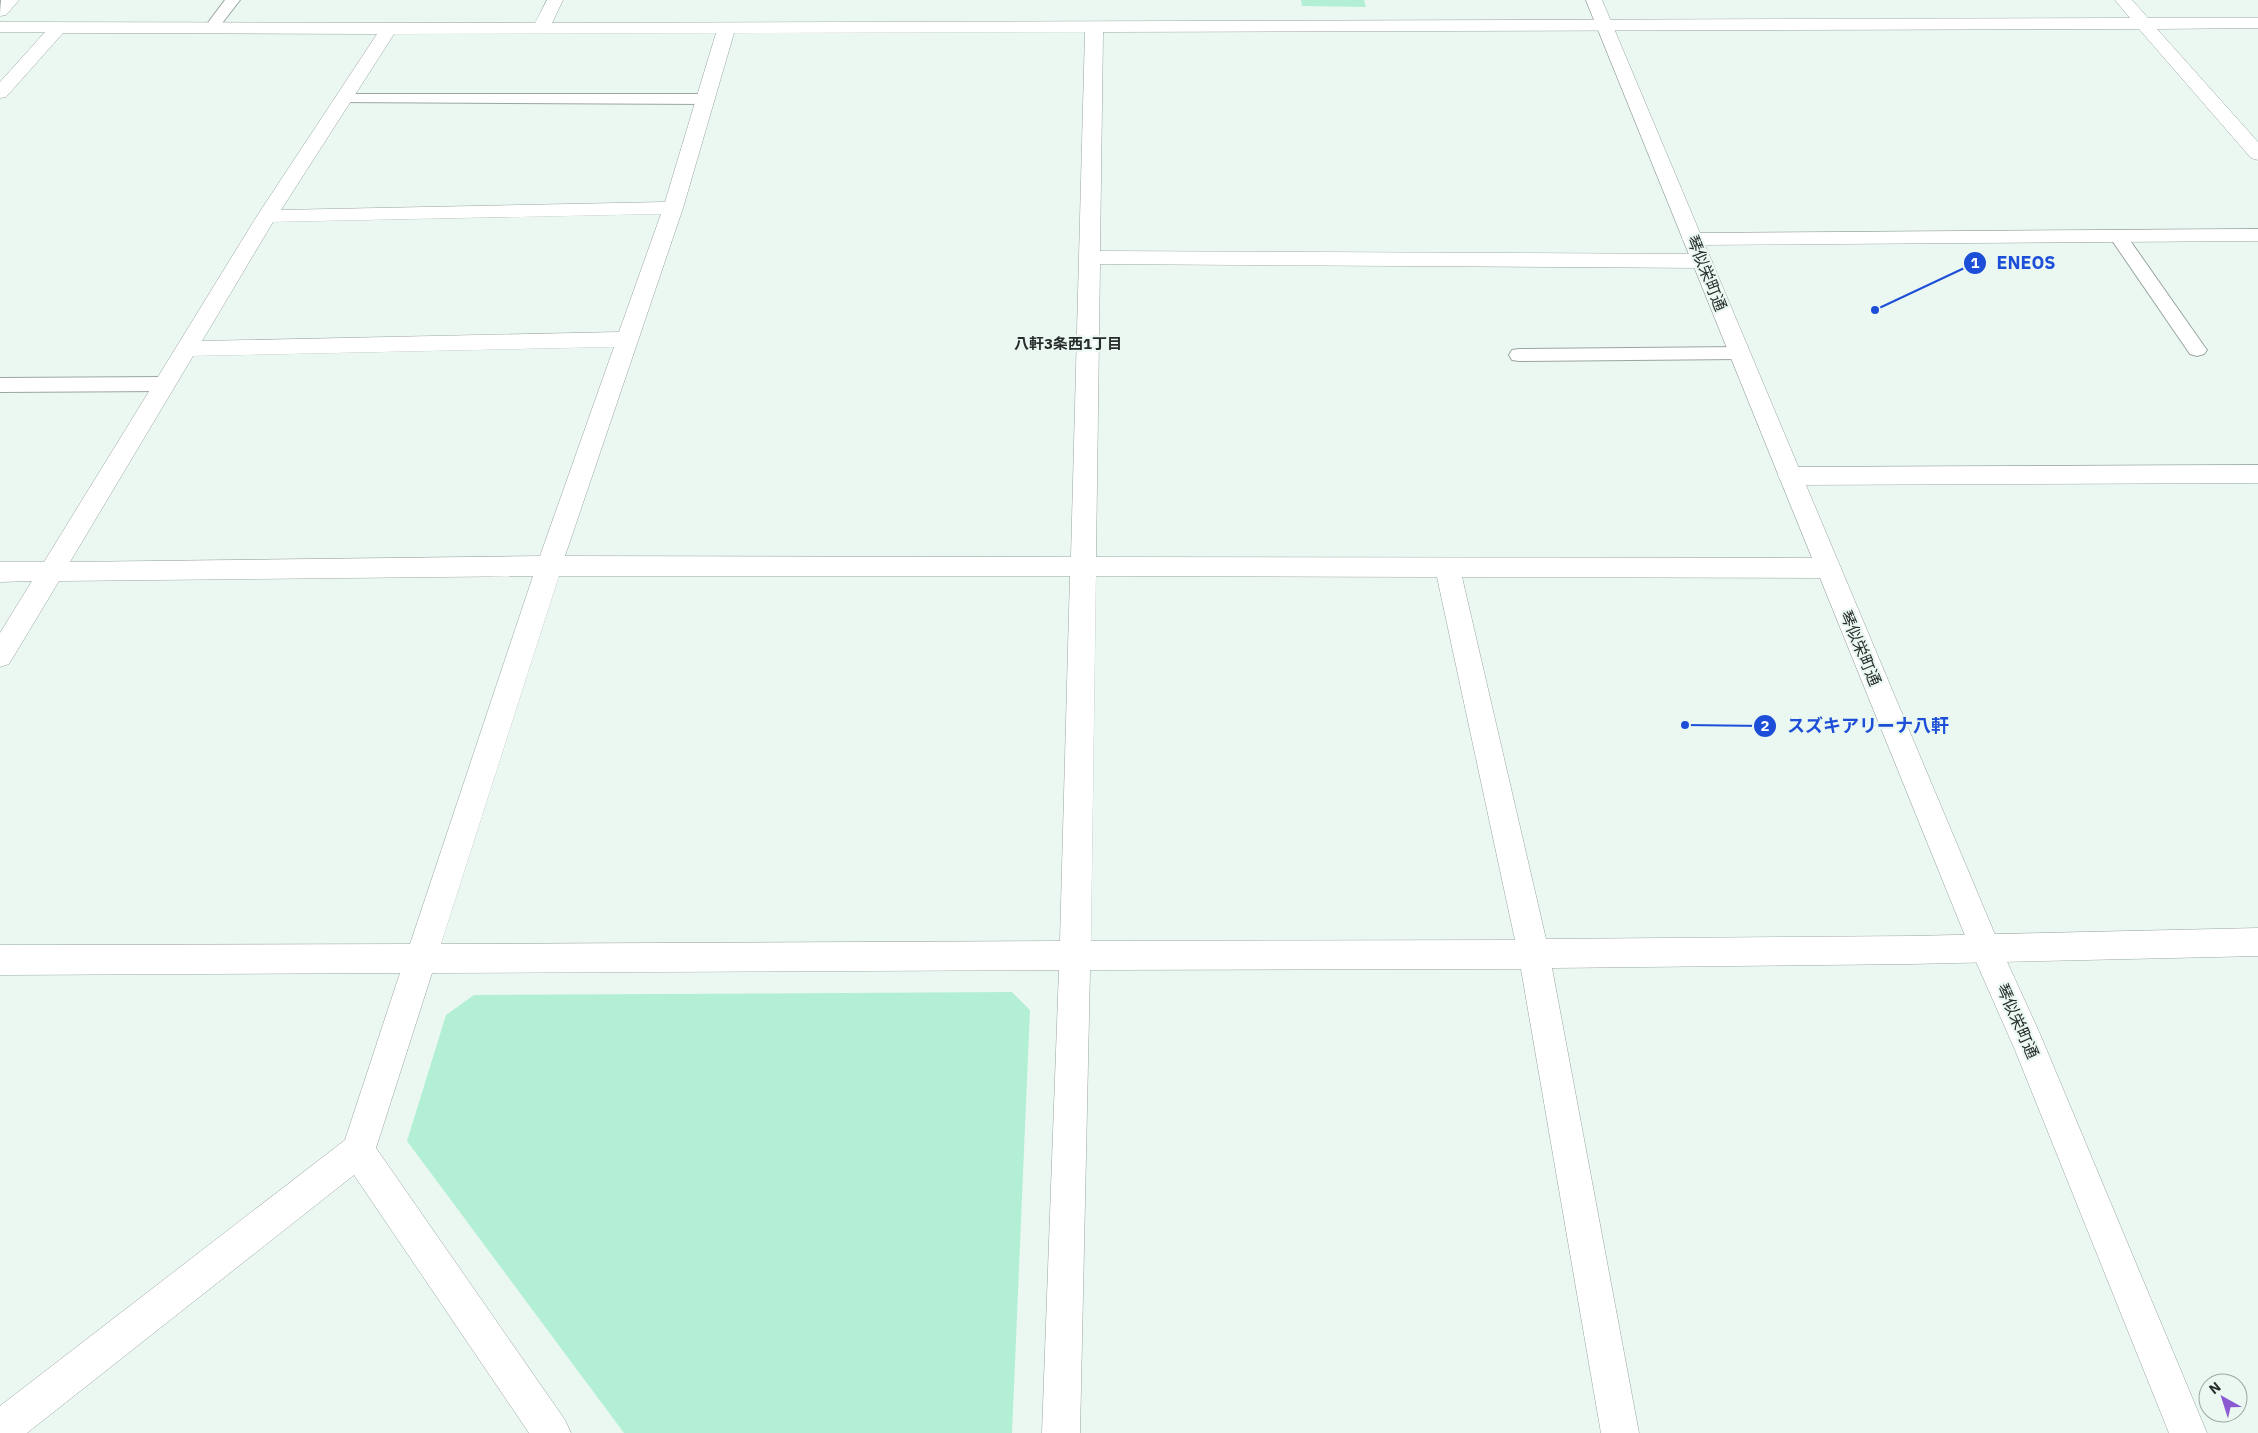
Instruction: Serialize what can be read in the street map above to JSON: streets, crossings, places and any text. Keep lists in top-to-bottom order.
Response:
{
  "streets": {
    "street": ["琴似栄町通"]
  },
  "districts": ["八軒3条西1丁目"],
  "places": ["ENEOS", "スズキアリーナ八軒"],
  "north": "top left"
}
